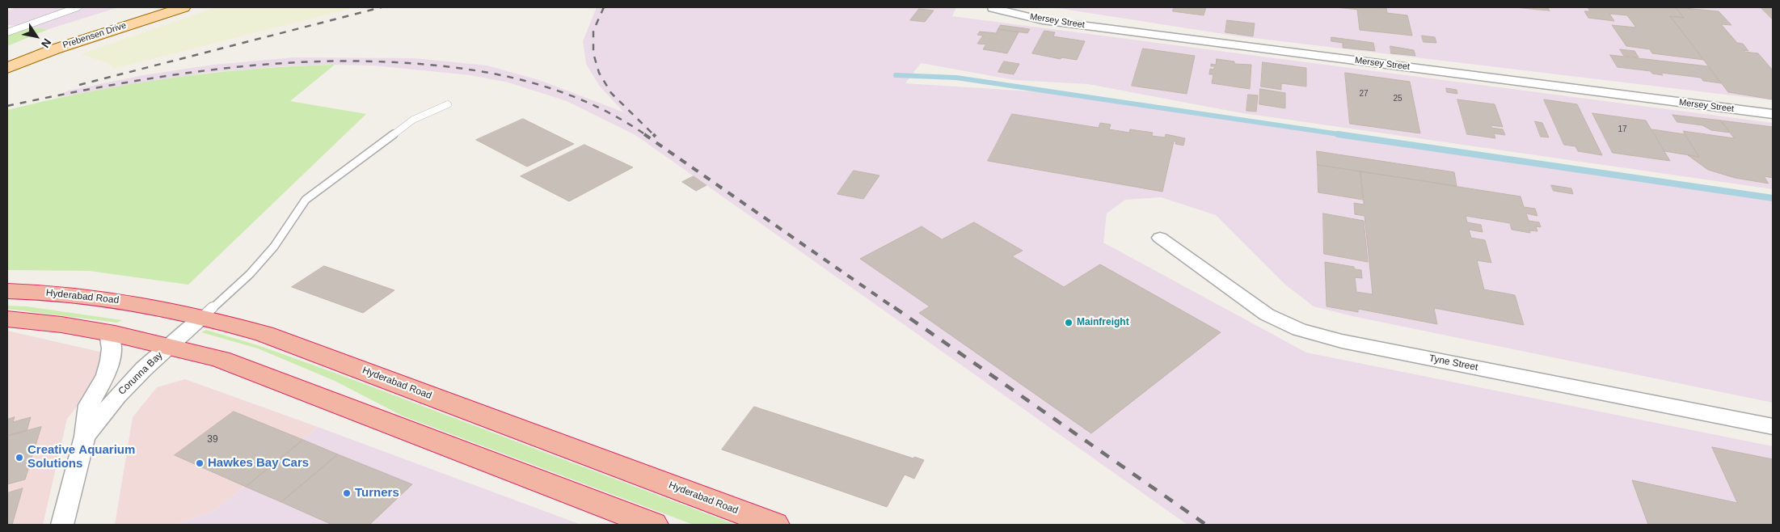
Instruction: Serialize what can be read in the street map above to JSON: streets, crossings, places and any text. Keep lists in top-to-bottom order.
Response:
{
  "streets": {
    "highway": ["Hyderabad Road"],
    "main road": ["Prebensen Drive"],
    "street": ["Mersey Street", "Tyne Street", "Corunna Bay"]
  },
  "crossings": [
    ["Hyderabad Road", "Corunna Bay"]
  ],
  "places": [
    "Mainfreight",
    "Creative Aquarium Solutions",
    "Hawkes Bay Cars",
    "Turners"
  ],
  "house_numbers": [
    "27",
    "25",
    "17",
    "39"
  ],
  "north": "bottom right"
}
